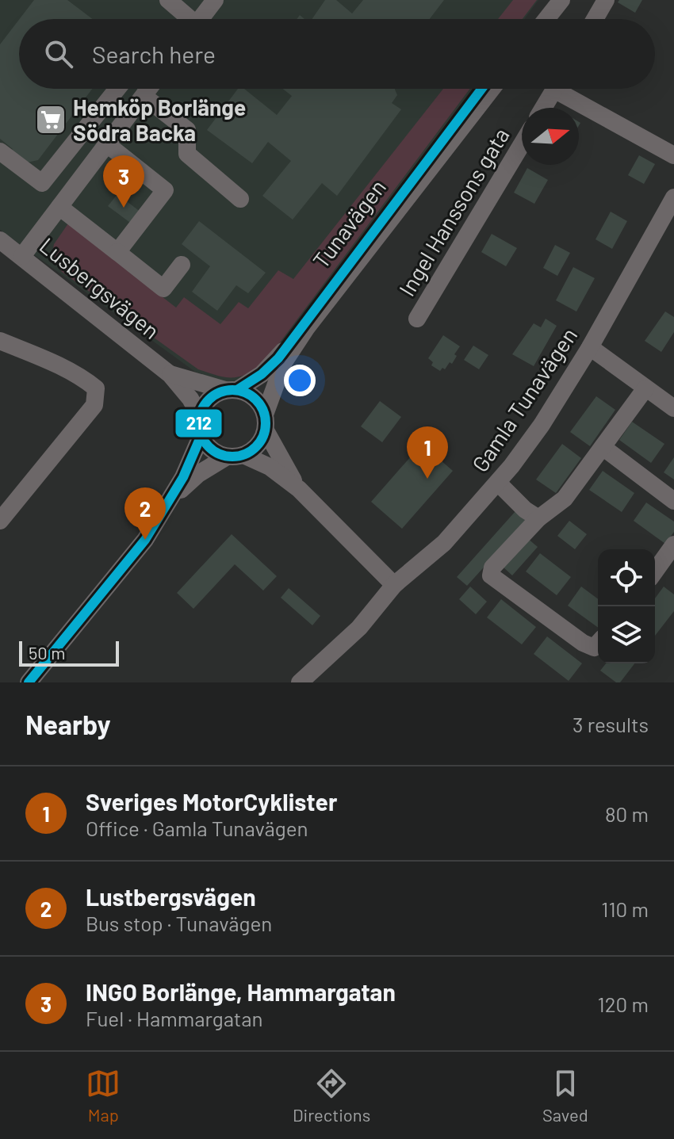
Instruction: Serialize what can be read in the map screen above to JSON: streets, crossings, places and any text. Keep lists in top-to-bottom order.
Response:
{
  "streets": {
    "street": [
      "Ingel Hanssons gata",
      "Tunavägen",
      "Lusbergsvägen",
      "Gamla Tunavägen"
    ]
  },
  "crossings": [
    ["Tunavägen", "Lusbergsvägen"]
  ],
  "places": {
    "supermarket": ["Hemköp Borlänge Södra Backa"]
  },
  "lines": ["transit line 212"],
  "scale_bar": "50 m",
  "north": "right",
  "page": {
    "search": "Search here",
    "pins": ["3", "1", "2"],
    "scale": "50 m",
    "heading": ["Nearby", "3 results"],
    "list": [
      {
        "mark": "1",
        "name": "Sveriges MotorCyklister",
        "note": "Office · Gamla Tunavägen",
        "value": "80 m"
      },
      {
        "mark": "2",
        "name": "Lustbergsvägen",
        "note": "Bus stop · Tunavägen",
        "value": "110 m"
      },
      {
        "mark": "3",
        "name": "INGO Borlänge, Hammargatan",
        "note": "Fuel · Hammargatan",
        "value": "120 m"
      }
    ],
    "nav": ["Map", "Directions", "Saved"]
  }
}
